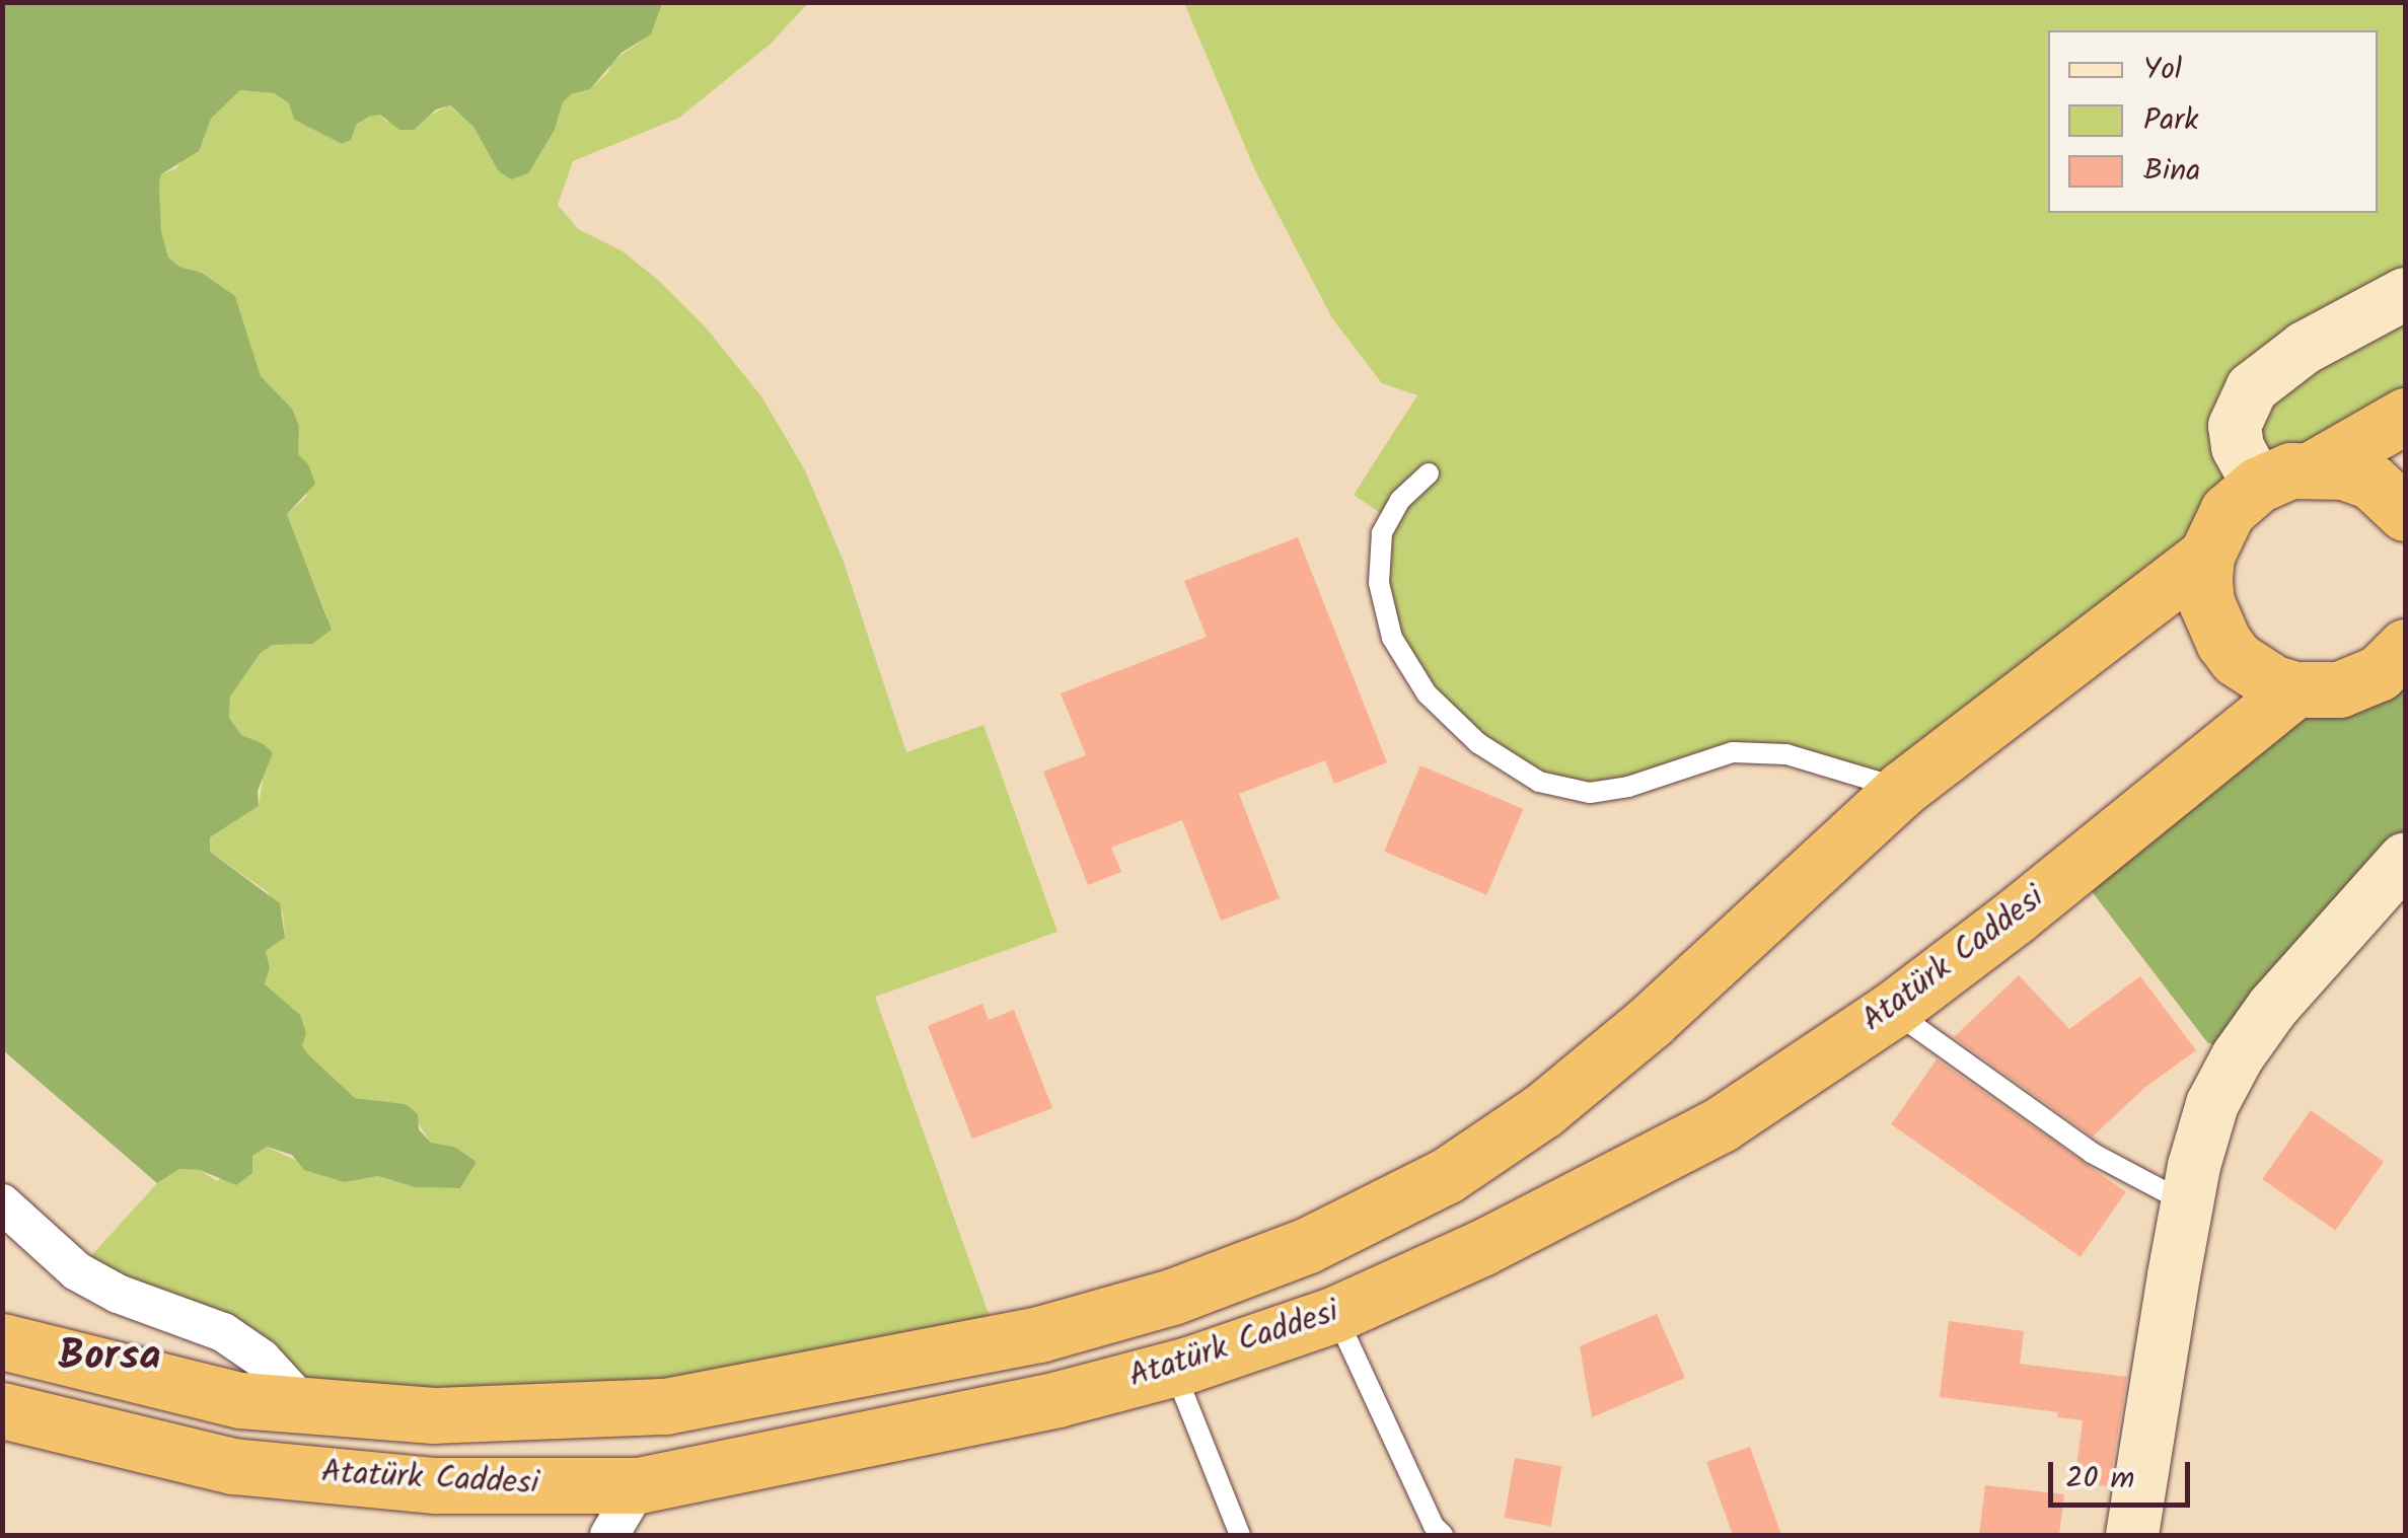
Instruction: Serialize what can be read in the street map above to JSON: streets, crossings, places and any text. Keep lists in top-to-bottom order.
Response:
{
  "streets": {
    "highway": ["Atatürk Caddesi"]
  },
  "districts": ["Borsa"],
  "legend": ["Yol", "Park", "Bina"],
  "scale_bar": "20 m"
}
